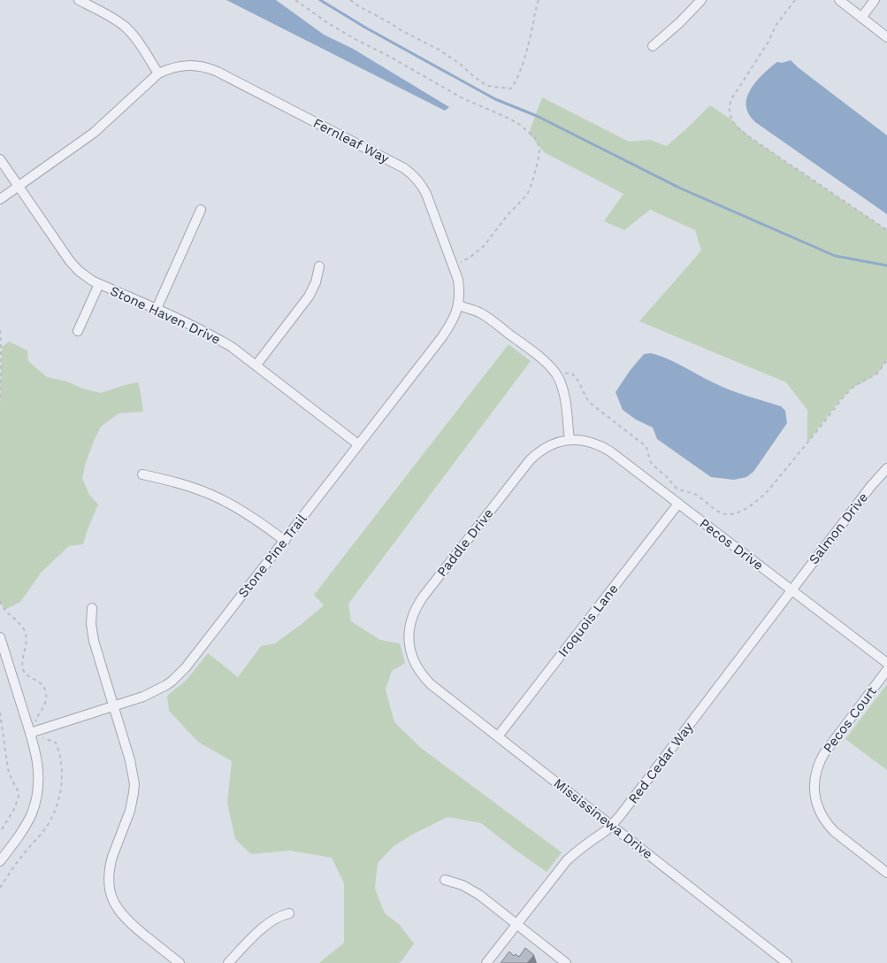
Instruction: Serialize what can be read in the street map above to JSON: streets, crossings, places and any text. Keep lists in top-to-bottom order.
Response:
{
  "streets": {
    "street": [
      "Fernleaf Way",
      "Stone Haven Drive",
      "Salmon Drive",
      "Paddle Drive",
      "Pecos Drive",
      "Stone Pine Trail",
      "Iroquois Lane",
      "Pecos Court",
      "Red Cedar Way",
      "Mississinewa Drive"
    ]
  },
  "crossings": [
    ["Fernleaf Way", "Stone Pine Trail"],
    ["Stone Haven Drive", "Stone Pine Trail"],
    ["Salmon Drive", "Pecos Drive"],
    ["Salmon Drive", "Red Cedar Way"],
    ["Paddle Drive", "Pecos Drive"],
    ["Paddle Drive", "Mississinewa Drive"],
    ["Pecos Drive", "Iroquois Lane"],
    ["Pecos Drive", "Red Cedar Way"],
    ["Iroquois Lane", "Mississinewa Drive"],
    ["Red Cedar Way", "Mississinewa Drive"]
  ]
}
